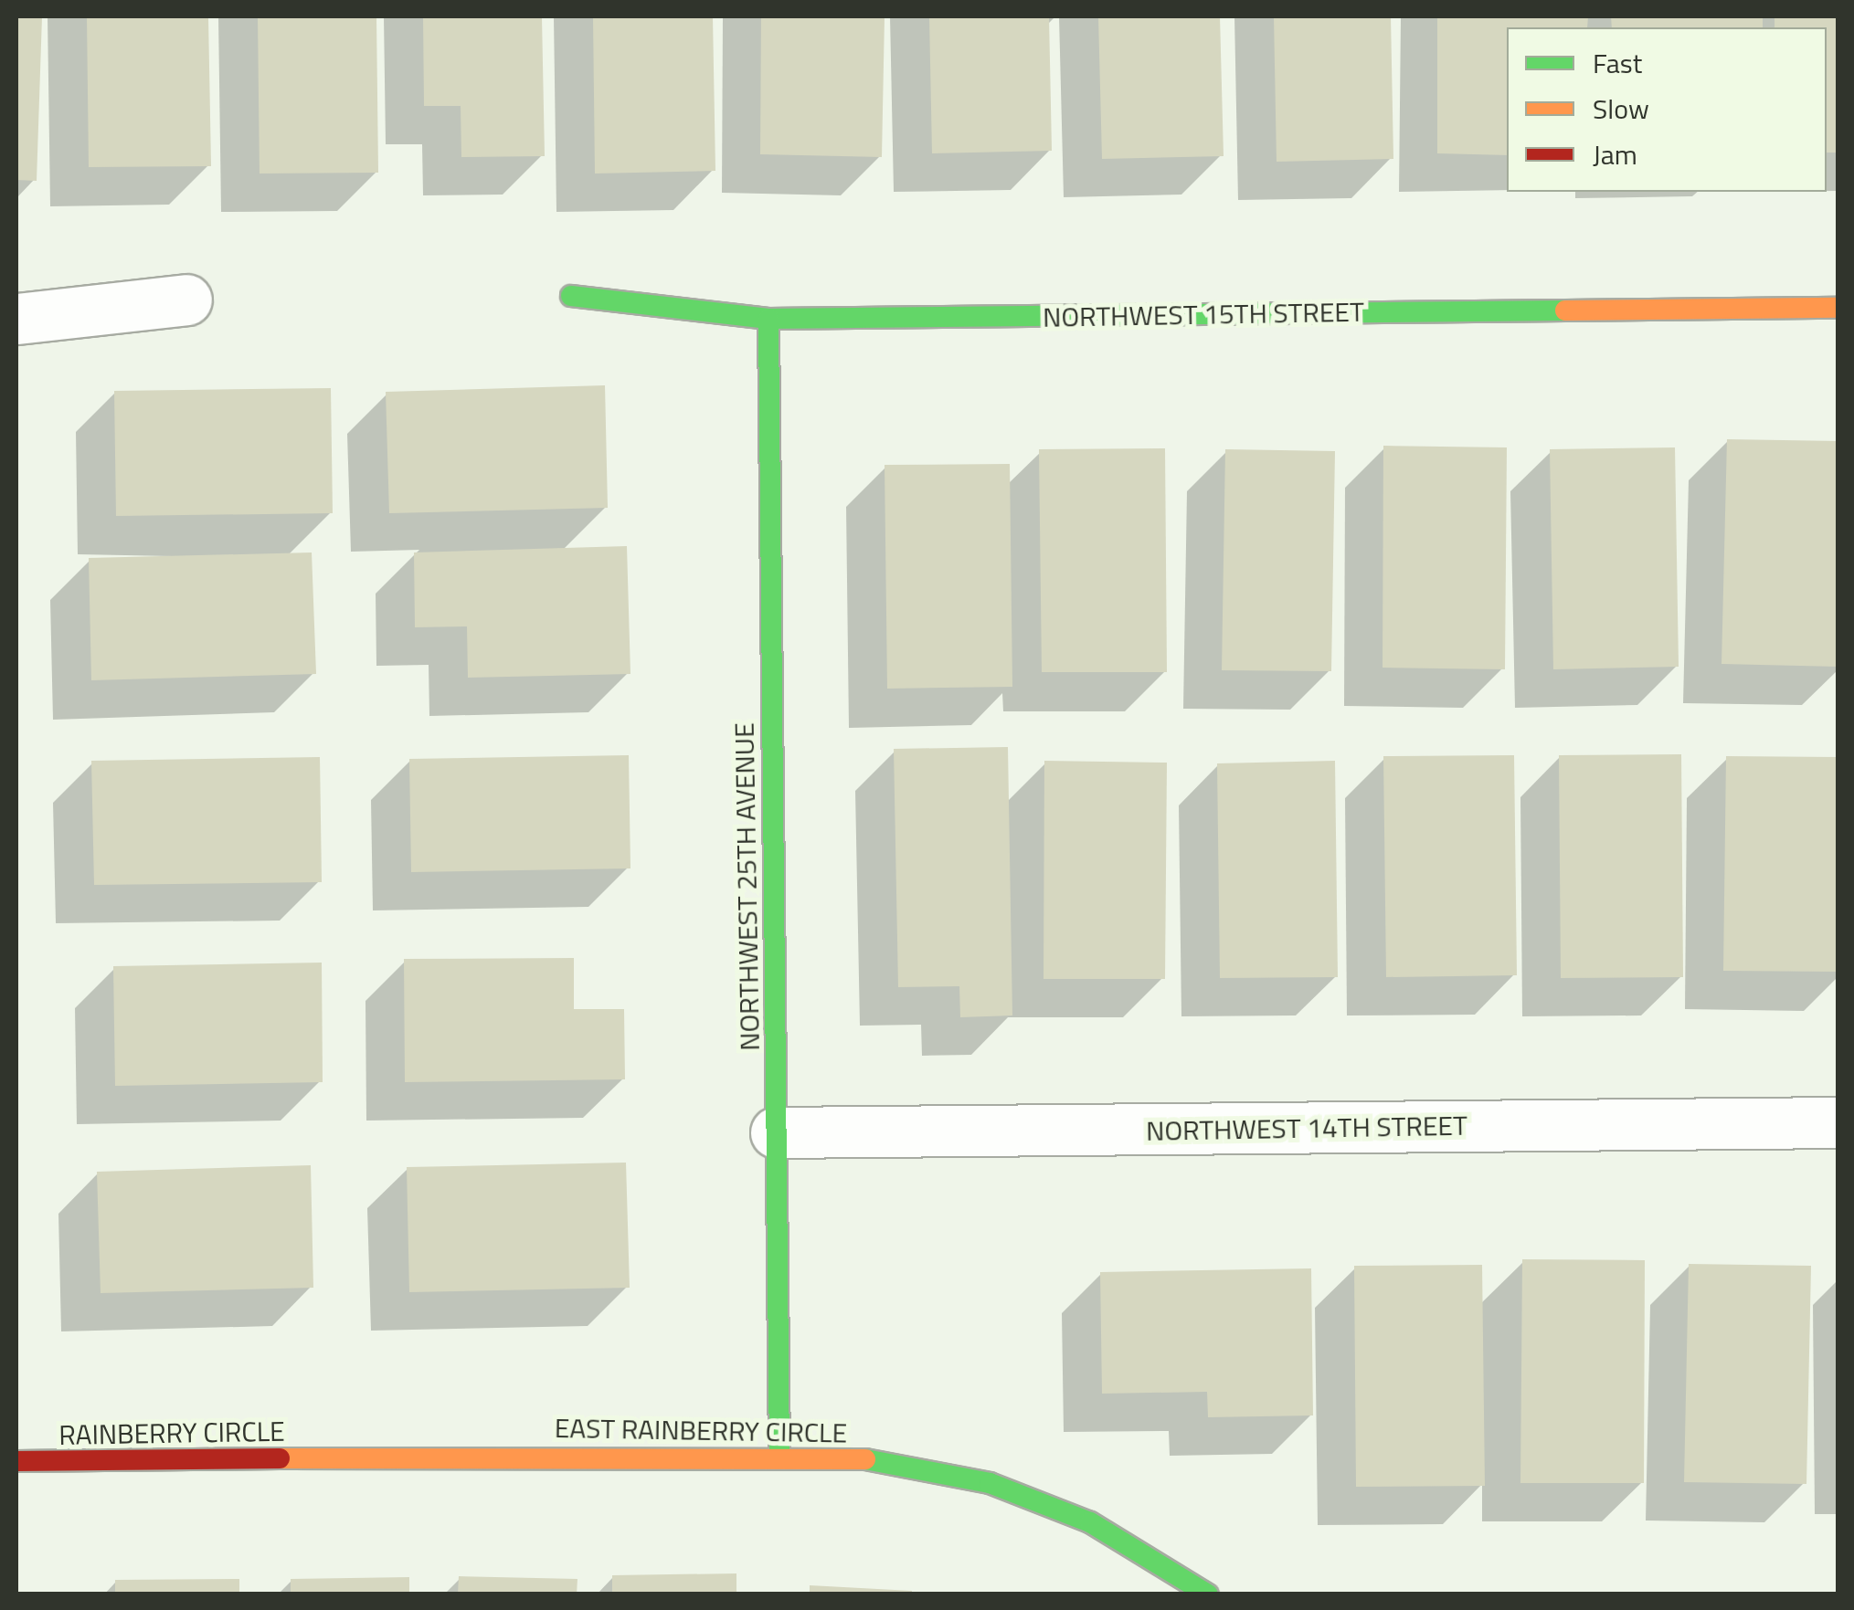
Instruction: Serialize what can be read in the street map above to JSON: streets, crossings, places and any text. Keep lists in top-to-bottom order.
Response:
{
  "streets": {
    "street": [
      "NORTHWEST 15TH STREET",
      "NORTHWEST 25TH AVENUE",
      "NORTHWEST 14TH STREET",
      "EAST RAINBERRY CIRCLE",
      "RAINBERRY CIRCLE"
    ]
  },
  "crossings": [
    ["NORTHWEST 15TH STREET", "NORTHWEST 25TH AVENUE"],
    ["NORTHWEST 25TH AVENUE", "NORTHWEST 14TH STREET"],
    ["NORTHWEST 25TH AVENUE", "EAST RAINBERRY CIRCLE"],
    ["EAST RAINBERRY CIRCLE", "RAINBERRY CIRCLE"]
  ],
  "legend": ["Fast", "Slow", "Jam"]
}
